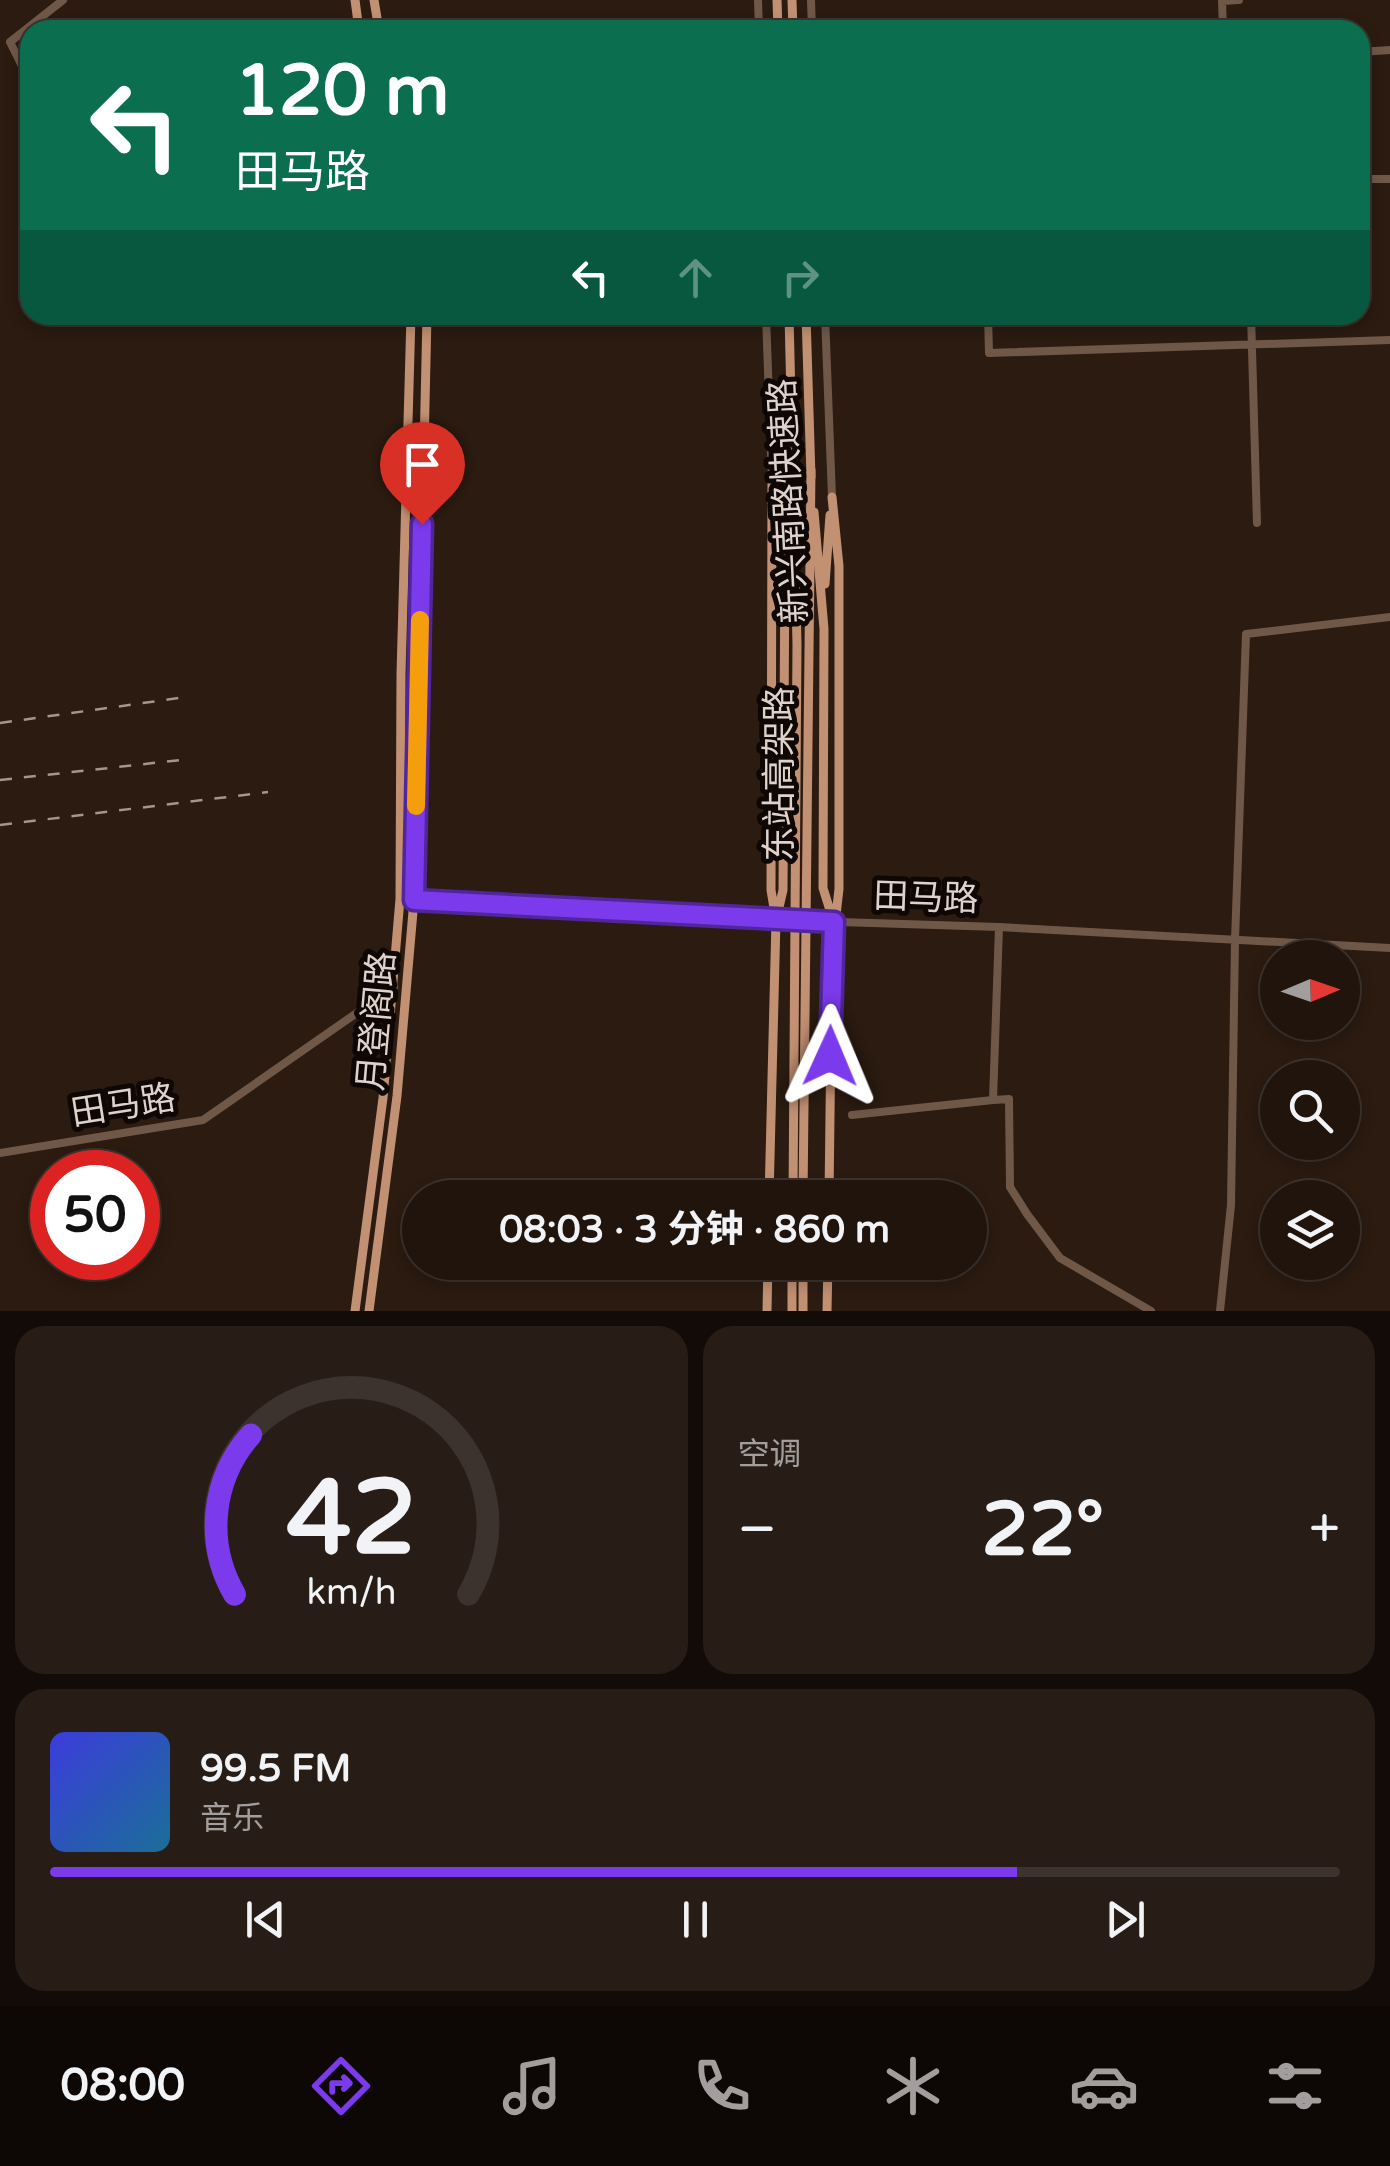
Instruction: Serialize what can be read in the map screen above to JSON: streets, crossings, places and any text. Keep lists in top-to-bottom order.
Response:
{
  "streets": {
    "main road": ["新兴南路快速路", "东站高架路", "月登阁路"],
    "street": ["田马路"]
  },
  "crossings": [
    ["新兴南路快速路", "东站高架路"],
    ["新兴南路快速路", "田马路"],
    ["田马路", "月登阁路"]
  ],
  "north": "right",
  "page": {
    "turn": ["120 m", "田马路"],
    "limit": "50",
    "trip": "08:03 · 3 分钟 · 860 m",
    "tile": "空调",
    "heat": ["−", "22°", "+"],
    "song": ["99.5 FM", "音乐"],
    "tabs": "08:00",
    "gauge": ["42", "km/h"]
  }
}
